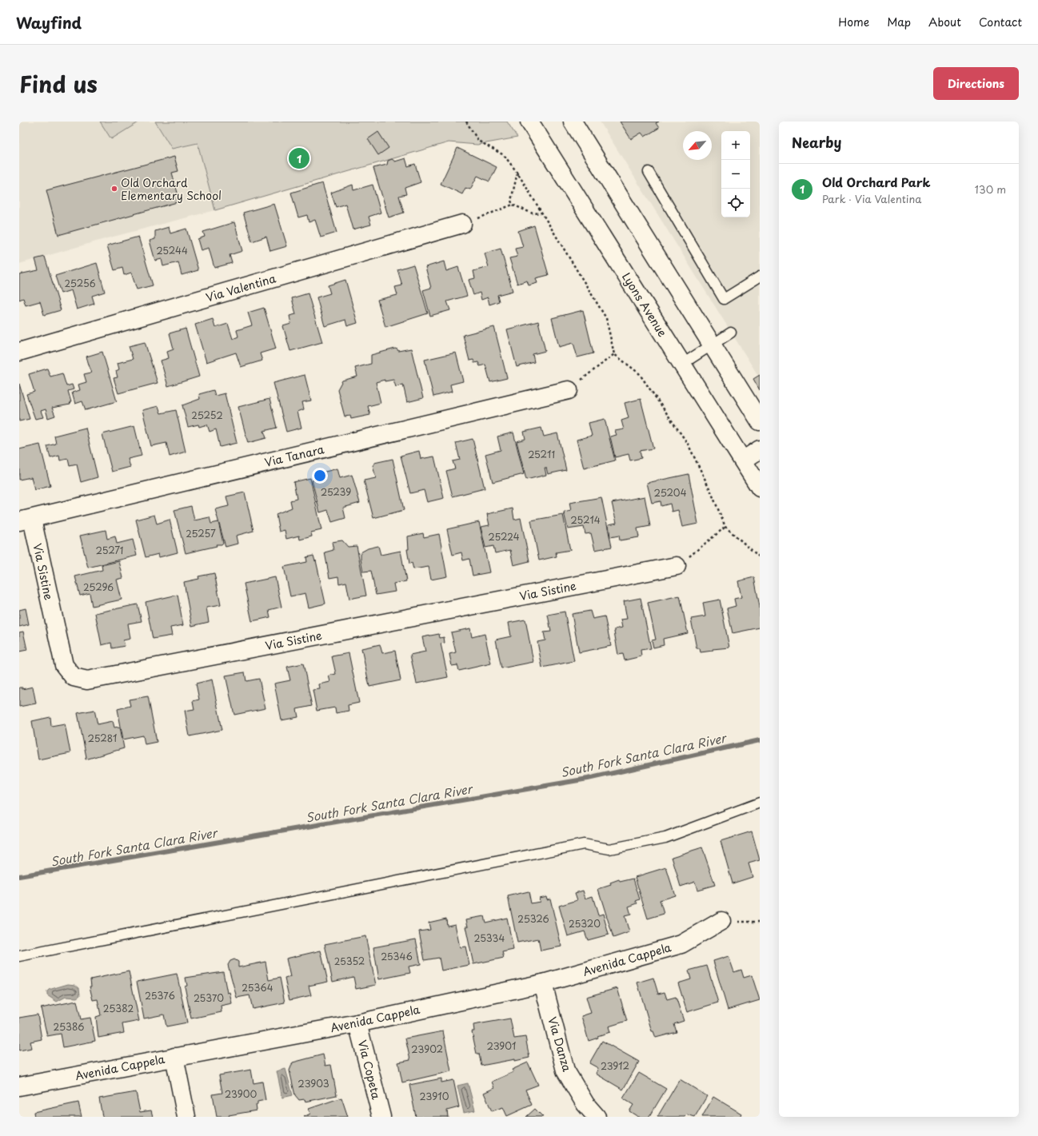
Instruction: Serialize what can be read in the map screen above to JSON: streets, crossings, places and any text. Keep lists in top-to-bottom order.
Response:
{
  "streets": {
    "street": [
      "Via Valentina",
      "Lyons Avenue",
      "Via Tanara",
      "Via Sistine",
      "Avenida Cappela",
      "Via Danza",
      "Via Copeta"
    ]
  },
  "crossings": [
    ["Via Tanara", "Via Sistine"],
    ["Avenida Cappela", "Via Danza"],
    ["Avenida Cappela", "Via Copeta"]
  ],
  "water": ["South Fork Santa Clara River"],
  "places": ["Old Orchard Elementary School"],
  "house_numbers": [
    "25244",
    "25256",
    "25252",
    "25211",
    "25239",
    "25204",
    "25214",
    "25257",
    "25224",
    "25271",
    "25296",
    "25281",
    "25326",
    "25320",
    "25334",
    "25346",
    "25352",
    "25364",
    "25376",
    "25370",
    "25382",
    "25386",
    "23901",
    "23902",
    "23912",
    "23903",
    "23900",
    "23910"
  ],
  "north": "bottom left",
  "page": {
    "header": "Wayfind",
    "nav": [
      "Home",
      "Map",
      "About",
      "Contact"
    ],
    "title": "Find us",
    "buttons": "Directions",
    "heading": "Nearby",
    "map_buttons": ["+", "−"],
    "pins": "1",
    "list": [
      {
        "mark": "1",
        "name": "Old Orchard Park",
        "note": "Park · Via Valentina",
        "value": "130 m"
      }
    ]
  }
}
